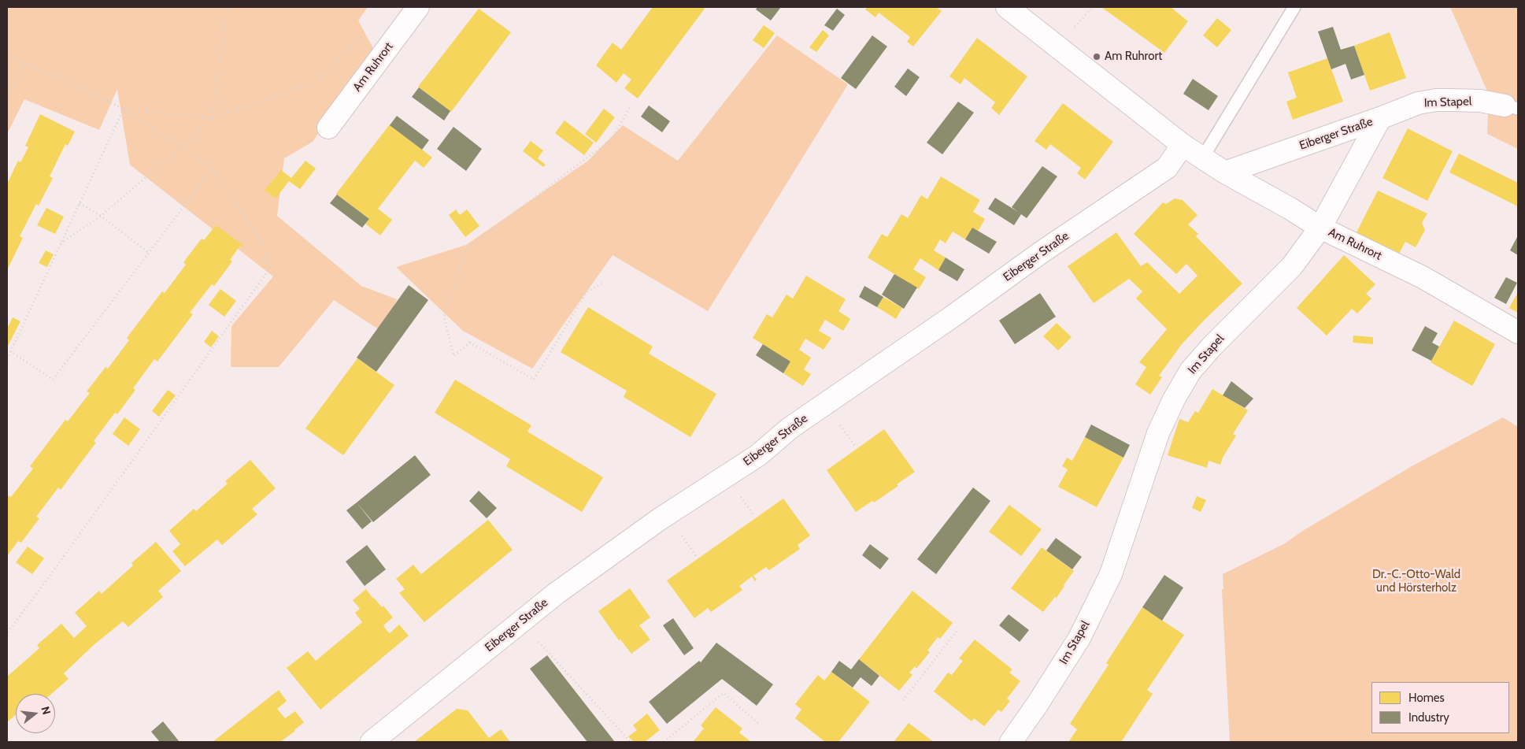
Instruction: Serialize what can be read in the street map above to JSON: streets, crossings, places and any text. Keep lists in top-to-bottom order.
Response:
{
  "streets": {
    "street": ["Am Ruhrort", "Im Stapel", "Eiberger Straße"]
  },
  "crossings": [
    ["Am Ruhrort", "Im Stapel"],
    ["Am Ruhrort", "Eiberger Straße"],
    ["Im Stapel", "Eiberger Straße"]
  ],
  "parks": ["Dr.-C.-Otto-Wald und Hörsterholz"],
  "places": ["Am Ruhrort"],
  "legend": ["Homes", "Industry"],
  "north": "right"
}
